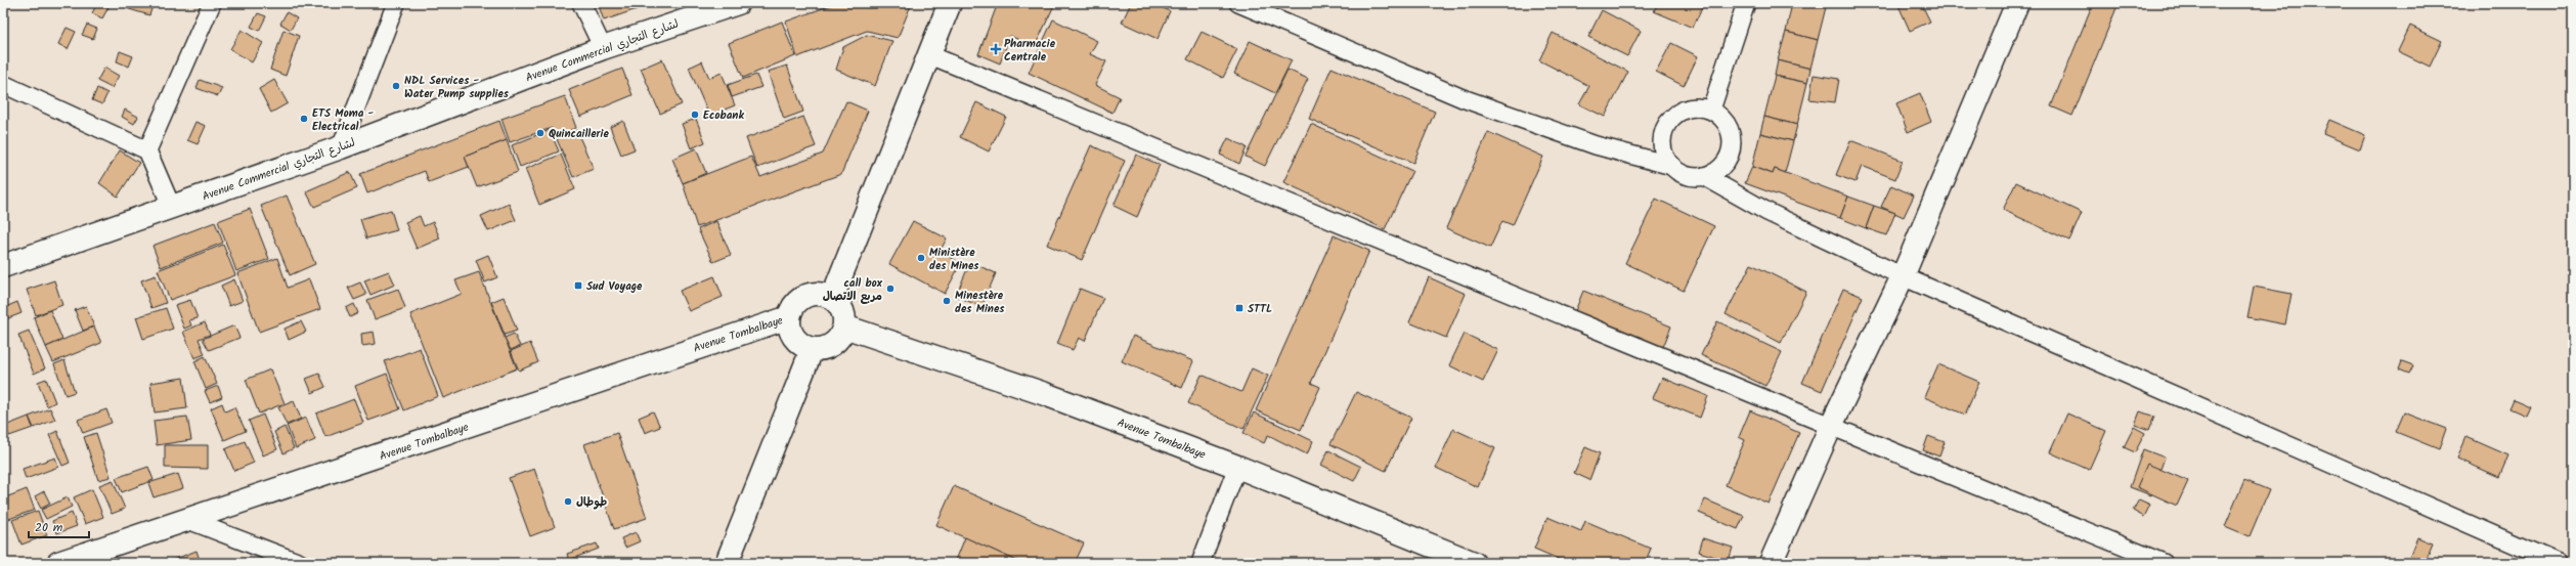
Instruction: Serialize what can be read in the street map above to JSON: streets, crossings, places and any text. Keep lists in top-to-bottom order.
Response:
{
  "streets": {
    "street": ["Avenue Commercial لشارع التجاري", "Avenue Tombalbaye"]
  },
  "places": {
    "health": ["Pharmacie Centrale"],
    "other": [
      "NDL Services - Water Pump supplies",
      "Ecobank",
      "ETS Moma - Electrical",
      "Quincaillerie",
      "Ministère des Mines",
      "call box مربع الاتصال",
      "Minestère des Mines",
      "طوطال"
    ],
    "transit": ["Sud Voyage", "STTL"]
  },
  "scale_bar": "20 m"
}
